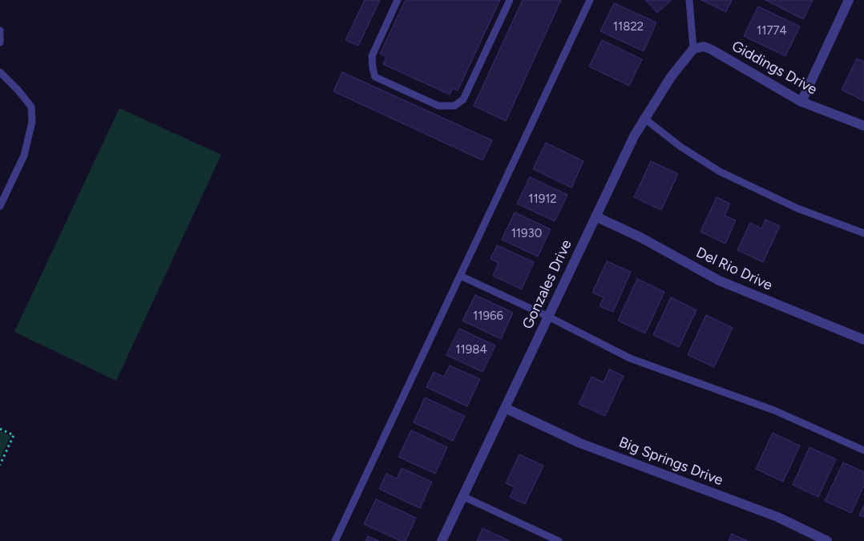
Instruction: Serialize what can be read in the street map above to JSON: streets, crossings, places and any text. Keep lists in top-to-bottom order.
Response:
{
  "streets": {
    "street": [
      "Giddings Drive",
      "Del Rio Drive",
      "Gonzales Drive",
      "Big Springs Drive"
    ]
  },
  "crossings": [
    ["Giddings Drive", "Gonzales Drive"],
    ["Del Rio Drive", "Gonzales Drive"],
    ["Gonzales Drive", "Big Springs Drive"]
  ],
  "house_numbers": [
    "11822",
    "11774",
    "11912",
    "11930",
    "11966",
    "11984"
  ]
}
